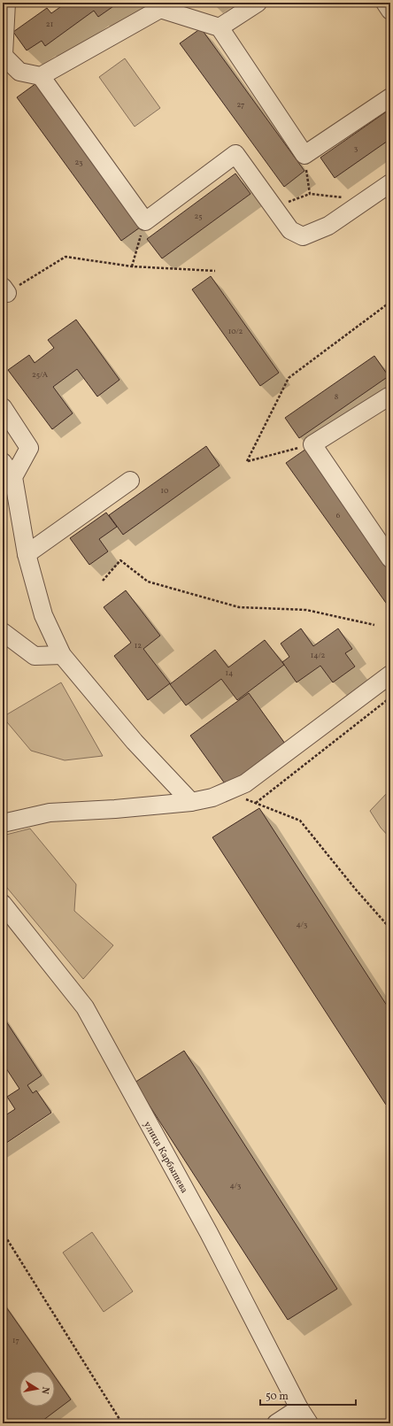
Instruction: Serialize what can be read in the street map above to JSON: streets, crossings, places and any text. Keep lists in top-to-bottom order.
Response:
{
  "streets": {
    "street": ["улица Карбышева"]
  },
  "house_numbers": [
    "21",
    "27",
    "3",
    "23",
    "25",
    "10/2",
    "25/А",
    "8",
    "10",
    "6",
    "12",
    "14/2",
    "14",
    "4/3",
    "4/3",
    "17"
  ],
  "scale_bar": "50 m",
  "north": "right"
}
